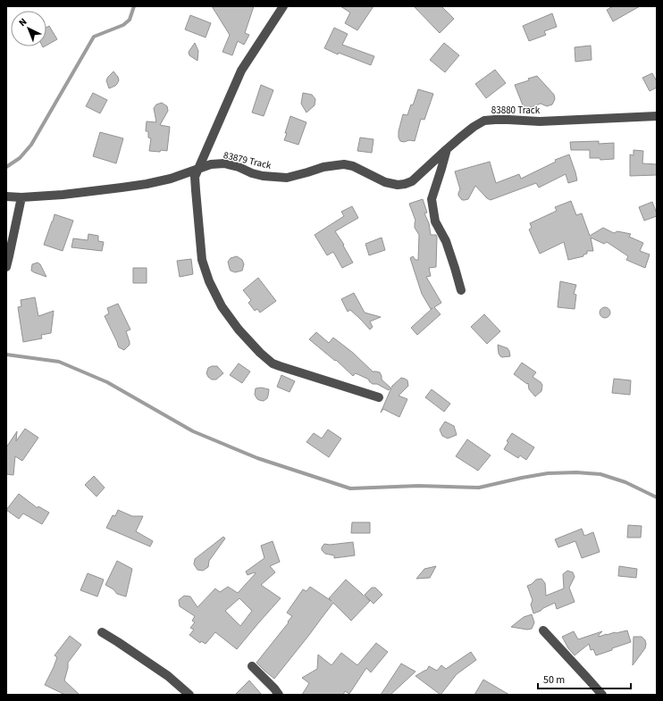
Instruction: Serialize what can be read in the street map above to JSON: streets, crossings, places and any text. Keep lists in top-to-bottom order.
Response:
{
  "streets": {
    "street": ["83880 Track", "83879 Track"]
  },
  "crossings": [
    ["83880 Track", "83879 Track"]
  ],
  "scale_bar": "50 m",
  "north": "top left"
}
